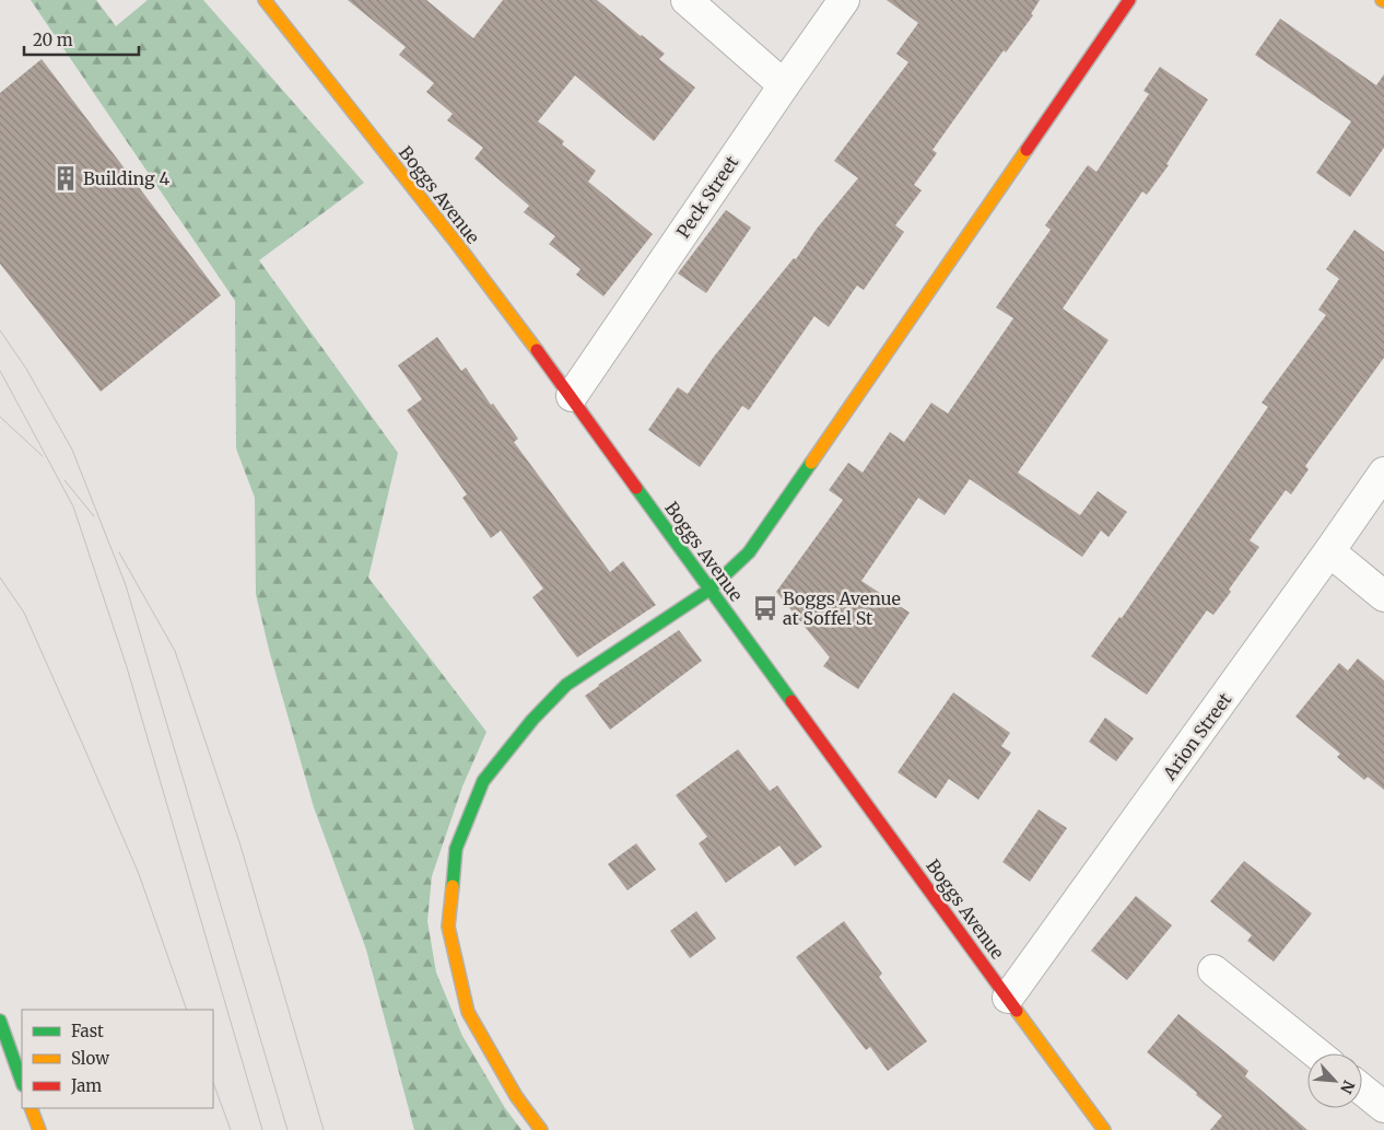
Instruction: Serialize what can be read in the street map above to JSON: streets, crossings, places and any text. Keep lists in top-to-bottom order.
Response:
{
  "streets": {
    "street": ["Boggs Avenue", "Peck Street", "Arion Street"]
  },
  "crossings": [
    ["Boggs Avenue", "Peck Street"],
    ["Boggs Avenue", "Arion Street"]
  ],
  "places": {
    "building": ["Building 4"],
    "bus stop": ["Boggs Avenue at Soffel St"]
  },
  "legend": ["Fast", "Slow", "Jam"],
  "scale_bar": "20 m",
  "north": "bottom right"
}
